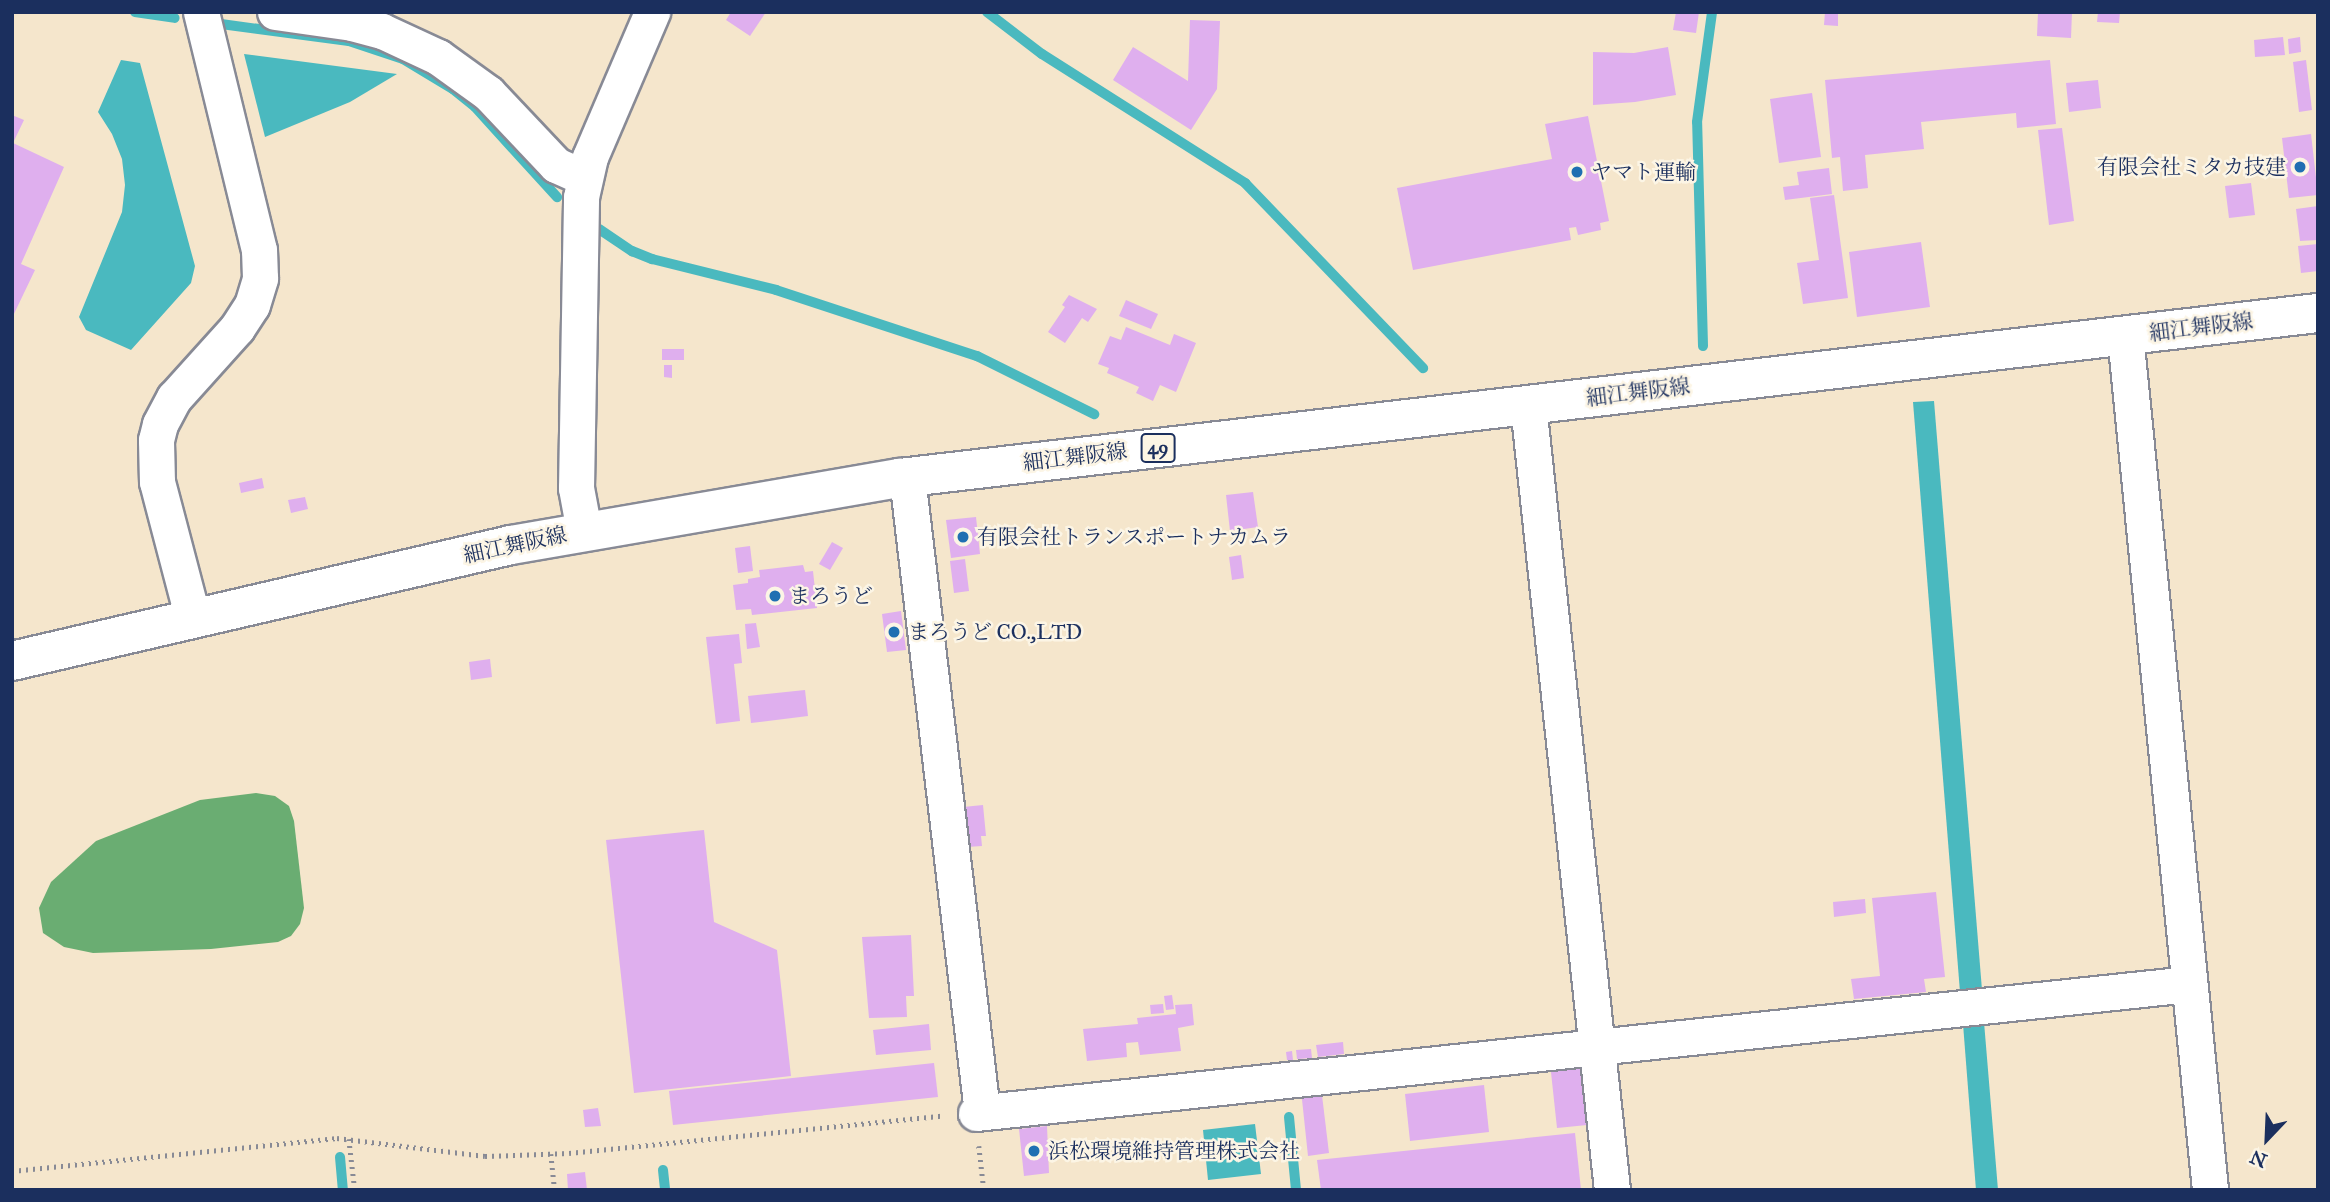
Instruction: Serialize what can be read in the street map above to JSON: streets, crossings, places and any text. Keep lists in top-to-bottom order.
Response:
{
  "streets": {
    "main road": ["細江舞阪線", "49"]
  },
  "places": [
    "有限会社ミタカ技建",
    "ヤマト運輸",
    "有限会社トランスポートナカムラ",
    "まろうど",
    "まろうど CO.,LTD",
    "浜松環境維持管理株式会社"
  ],
  "north": "bottom left"
}
